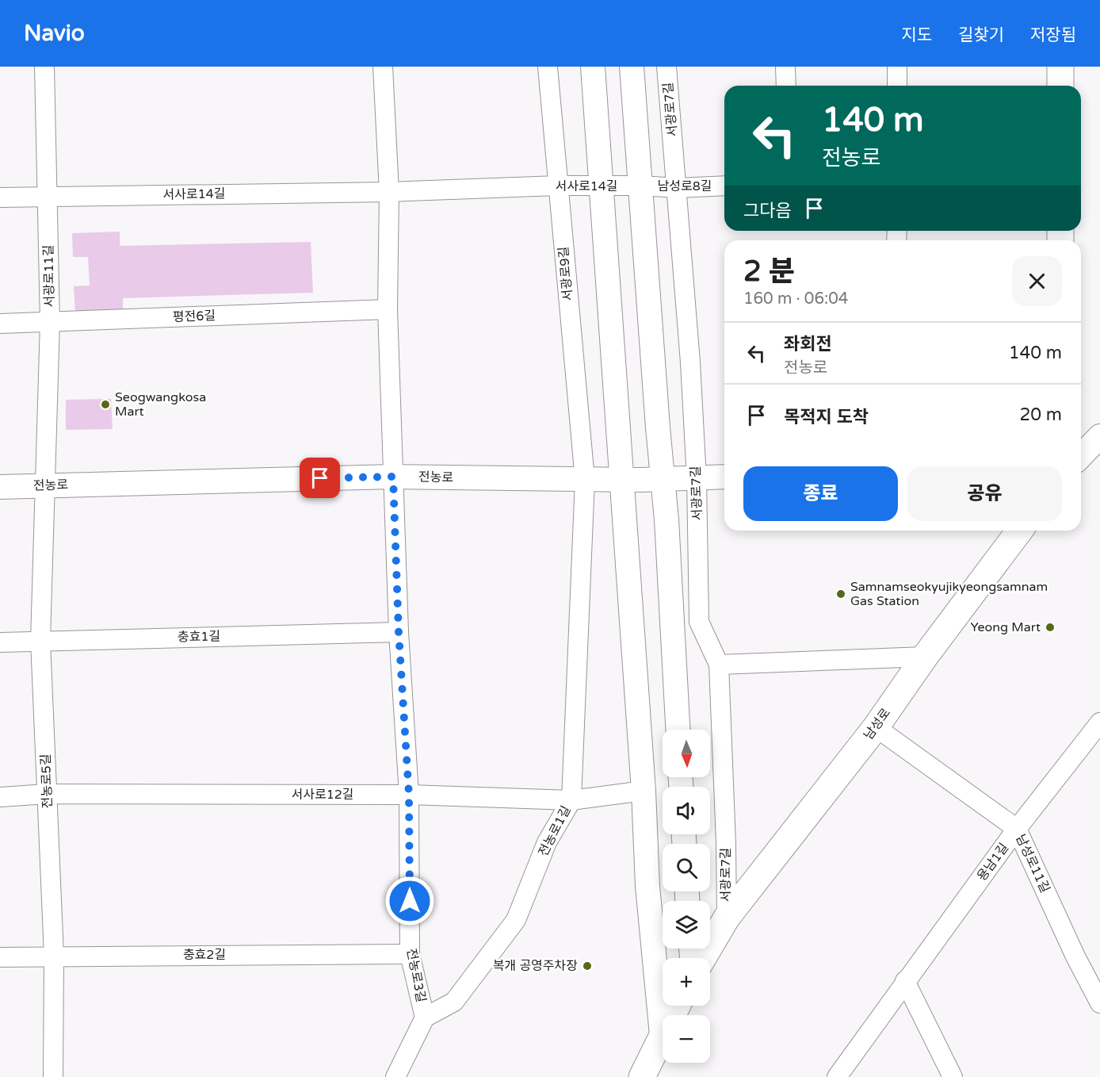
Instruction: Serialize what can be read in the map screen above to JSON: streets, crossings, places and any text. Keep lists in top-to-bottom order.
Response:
{
  "streets": {
    "main road": ["남성로"],
    "street": [
      "서광로7길",
      "서사로14길",
      "남성로8길",
      "서광로9길",
      "서광로11길",
      "평전6길",
      "전농로",
      "충효1길",
      "전농로5길",
      "서사로12길",
      "전농로1길",
      "용남1길",
      "남성로11길",
      "충효2길",
      "전농로3길"
    ]
  },
  "crossings": [
    ["서광로7길", "남성로8길"],
    ["서광로7길", "전농로"],
    ["서광로7길", "남성로"],
    ["서사로14길", "남성로8길"],
    ["서사로14길", "서광로9길"],
    ["서사로14길", "서광로11길"],
    ["서광로9길", "전농로"],
    ["서광로9길", "전농로1길"],
    ["서광로11길", "평전6길"],
    ["서광로11길", "전농로"],
    ["서광로11길", "전농로5길"],
    ["전농로", "전농로5길"],
    ["전농로", "전농로1길"],
    ["전농로", "전농로3길"],
    ["충효1길", "전농로5길"],
    ["충효1길", "전농로3길"],
    ["남성로", "남성로11길"],
    ["전농로5길", "서사로12길"],
    ["전농로5길", "충효2길"],
    ["서사로12길", "전농로1길"],
    ["서사로12길", "전농로3길"],
    ["전농로1길", "전농로3길"],
    ["용남1길", "남성로11길"],
    ["충효2길", "전농로3길"]
  ],
  "places": [
    "Seogwangkosa Mart",
    "Samnamseokyujikyeongsamnam Gas Station",
    "Yeong Mart",
    "복개 공영주차장"
  ],
  "north": "bottom",
  "page": {
    "header": "Navio",
    "nav": ["지도", "길찾기", "저장됨"],
    "turn": ["140 m", "전농로"],
    "then": "그다음",
    "heading": ["2 분", "160 m · 06:04"],
    "list": [
      {
        "name": "좌회전",
        "note": "전농로",
        "value": "140 m"
      },
      {
        "name": "목적지 도착",
        "value": "20 m"
      }
    ],
    "buttons": ["종료", "공유"],
    "map_buttons": ["+", "−"]
  }
}
